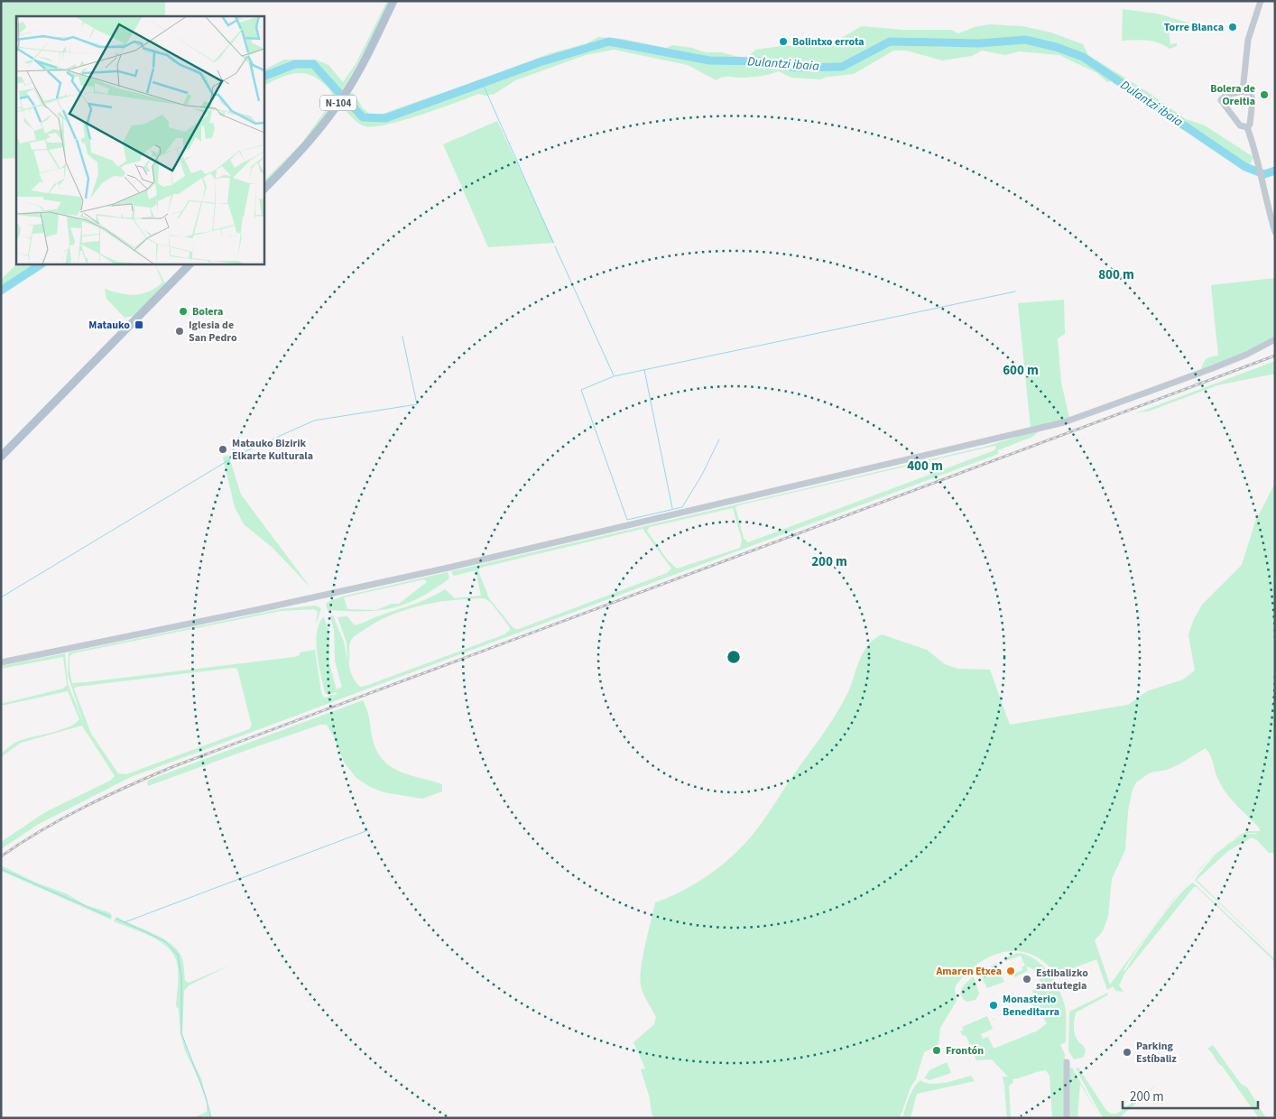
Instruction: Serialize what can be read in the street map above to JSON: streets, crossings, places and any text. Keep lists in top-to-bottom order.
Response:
{
  "streets": {
    "main road": ["N-104"]
  },
  "water": ["Dulantzi ibaia"],
  "places": {
    "other": [
      "Torre Blanca",
      "Bolintxo errota",
      "Bolera de Oreitia",
      "Bolera",
      "Iglesia de San Pedro",
      "Matauko Bizirik Elkarte Kulturala",
      "Amaren Etxea",
      "Estibalizko santutegia",
      "Monasterio Beneditarra",
      "Frontón",
      "Parking Estíbaliz"
    ],
    "transit": ["Matauko"]
  },
  "scale_bar": "200 m",
  "rings": [
    "800 m",
    "600 m",
    "400 m",
    "200 m"
  ]
}
